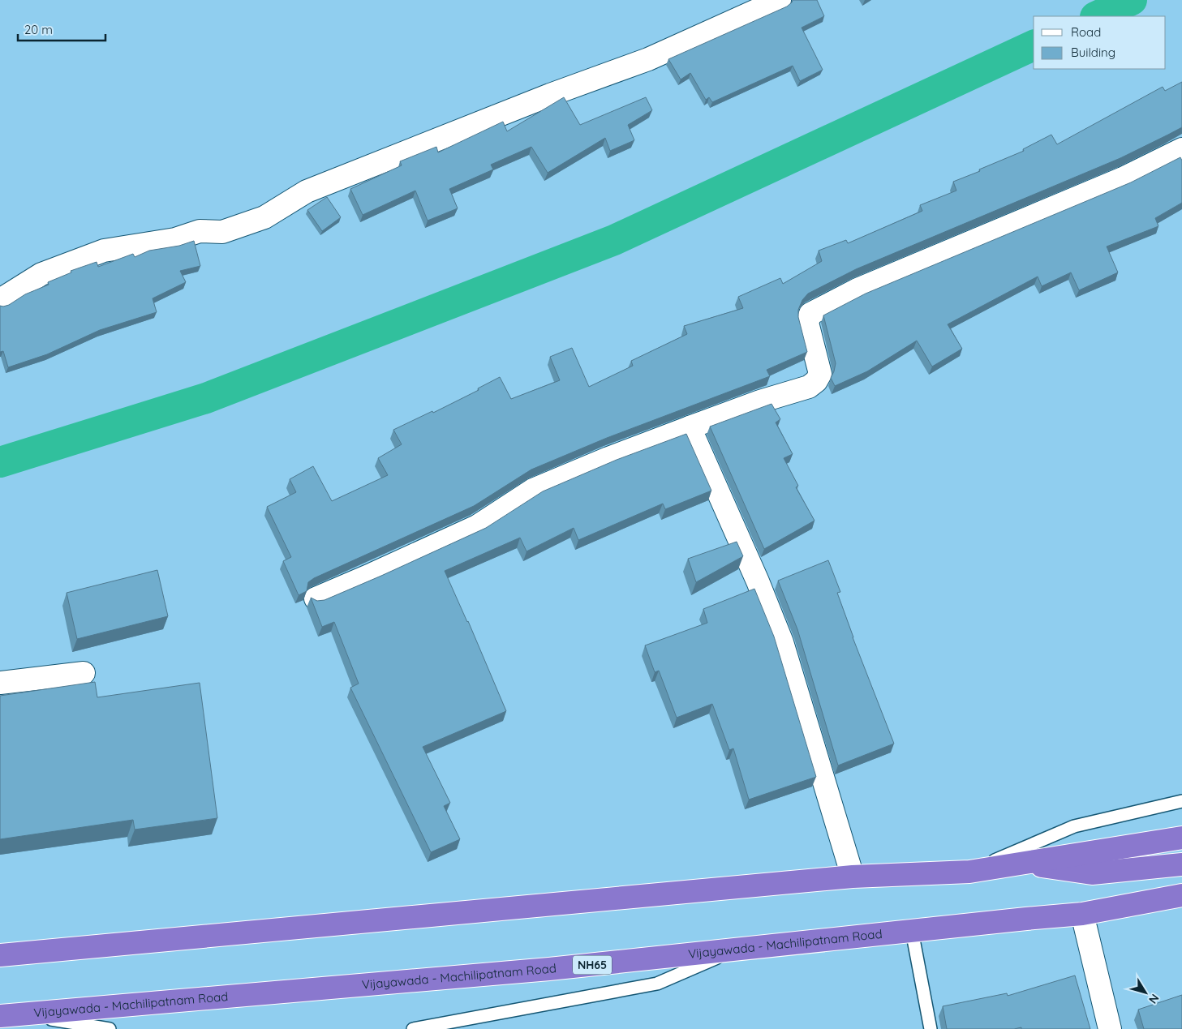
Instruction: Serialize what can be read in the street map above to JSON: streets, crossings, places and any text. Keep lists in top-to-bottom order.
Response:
{
  "streets": {
    "highway": ["Vijayawada - Machilipatnam Road", "NH65"]
  },
  "legend": ["Road", "Building"],
  "scale_bar": "20 m",
  "north": "bottom right"
}
